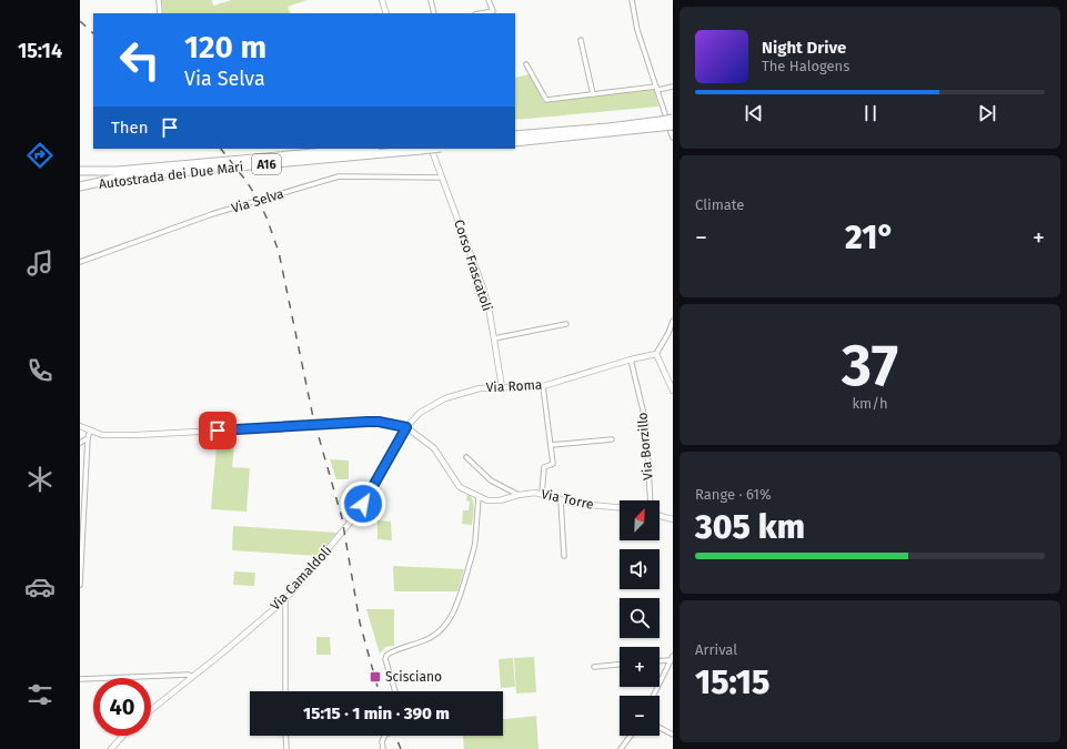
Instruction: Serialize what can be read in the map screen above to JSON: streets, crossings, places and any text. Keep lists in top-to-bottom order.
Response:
{
  "streets": {
    "highway": ["A16", "Autostrada dei Due Mari"],
    "street": [
      "Via Selva",
      "Corso Frascatoli",
      "Via Roma",
      "Via Borzillo",
      "Via Torre",
      "Via Camaldoli"
    ]
  },
  "crossings": [
    ["Via Selva", "Corso Frascatoli"],
    ["Corso Frascatoli", "Via Roma"],
    ["Via Roma", "Via Borzillo"],
    ["Via Roma", "Via Torre"],
    ["Via Roma", "Via Camaldoli"],
    ["Via Torre", "Via Camaldoli"]
  ],
  "places": {
    "transit": ["Scisciano"]
  },
  "north": "top right",
  "page": {
    "tabs": "15:14",
    "turn": ["120 m", "Via Selva"],
    "song": ["Night Drive", "The Halogens"],
    "then": "Then",
    "tile": [
      "Climate",
      ["37", "km/h"],
      ["Range · 61%", "305 km"],
      ["Arrival", "15:15"]
    ],
    "heat": ["−", "21°", "+"],
    "map_buttons": ["+", "−"],
    "limit": "40",
    "trip": "15:15 · 1 min · 390 m"
  }
}
